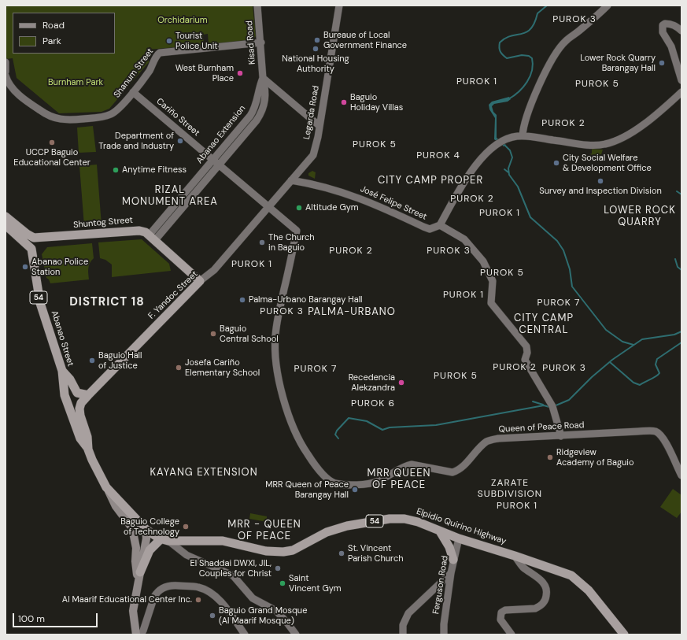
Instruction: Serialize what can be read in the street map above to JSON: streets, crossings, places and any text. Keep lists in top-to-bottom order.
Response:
{
  "streets": {
    "highway": [
      "Shuntog Street",
      "F. Yandoc Street",
      "54",
      "Abanao Street",
      "Elpidio Quirino Highway"
    ],
    "street": [
      "Kisad Road",
      "Shanum Street",
      "Legarda Road",
      "Cariño Street",
      "Abanao Extension",
      "José Felipe Street",
      "Queen of Peace Road",
      "Ferguson Road"
    ]
  },
  "crossings": [
    ["Kisad Road", "Shanum Street"],
    ["Kisad Road", "Abanao Extension"],
    ["Shanum Street", "Cariño Street"],
    ["Legarda Road", "Cariño Street"],
    ["Legarda Road", "José Felipe Street"],
    ["Legarda Road", "F. Yandoc Street"],
    ["Cariño Street", "Abanao Extension"],
    ["Cariño Street", "F. Yandoc Street"],
    ["Cariño Street", "Queen of Peace Road"],
    ["Abanao Extension", "Shuntog Street"],
    ["Shuntog Street", "F. Yandoc Street"],
    ["Shuntog Street", "Abanao Street"],
    ["54", "Abanao Street"],
    ["54", "Elpidio Quirino Highway"],
    ["Elpidio Quirino Highway", "Ferguson Road"]
  ],
  "districts": [
    "PUROK 3",
    "PUROK 1",
    "PUROK 5",
    "PUROK 2",
    "PUROK 5",
    "PUROK 4",
    "CITY CAMP PROPER",
    "RIZAL MONUMENT AREA",
    "PUROK 2",
    "LOWER ROCK QUARRY",
    "PUROK 1",
    "PUROK 2",
    "PUROK 3",
    "PUROK 1",
    "PUROK 5",
    "PUROK 1",
    "DISTRICT 18",
    "PUROK 7",
    "PUROK 3",
    "PALMA-URBANO",
    "CITY CAMP CENTRAL",
    "PUROK 2",
    "PUROK 3",
    "PUROK 7",
    "PUROK 5",
    "PUROK 6",
    "KAYANG EXTENSION",
    "MRR QUEEN OF PEACE",
    "ZARATE SUBDIVISION",
    "PUROK 1",
    "MRR - QUEEN OF PEACE"
  ],
  "parks": ["Orchidarium", "Burnham Park"],
  "places": [
    "Bureaue of Local Government Finance",
    "Tourist Police Unit",
    "National Housing Authority",
    "Lower Rock Quarry Barangay Hall",
    "West Burnham Place",
    "Baguio Holiday Villas",
    "Department of Trade and Industry",
    "UCCP Baguio Educational Center",
    "City Social Welfare & Development Office",
    "Anytime Fitness",
    "Survey and Inspection Division",
    "Altitude Gym",
    "The Church in Baguio",
    "Abanao Police Station",
    "Palma-Urbano Barangay Hall",
    "Baguio Central School",
    "Baguio Hall of Justice",
    "Josefa Cariño Elementary School",
    "Recedencia Alekzandra",
    "Ridgeview Academy of Baguio",
    "MRR Queen of Peace Barangay Hall",
    "Baguio College of Technology",
    "St. Vincent Parish Church",
    "El Shaddai DWXI, JIL, Couples for Christ",
    "Saint Vincent Gym",
    "Al Maarif Educational Center Inc.",
    "Baguio Grand Mosque (Al Maarif Mosque)"
  ],
  "legend": ["Road", "Park"],
  "scale_bar": "100 m"
}
